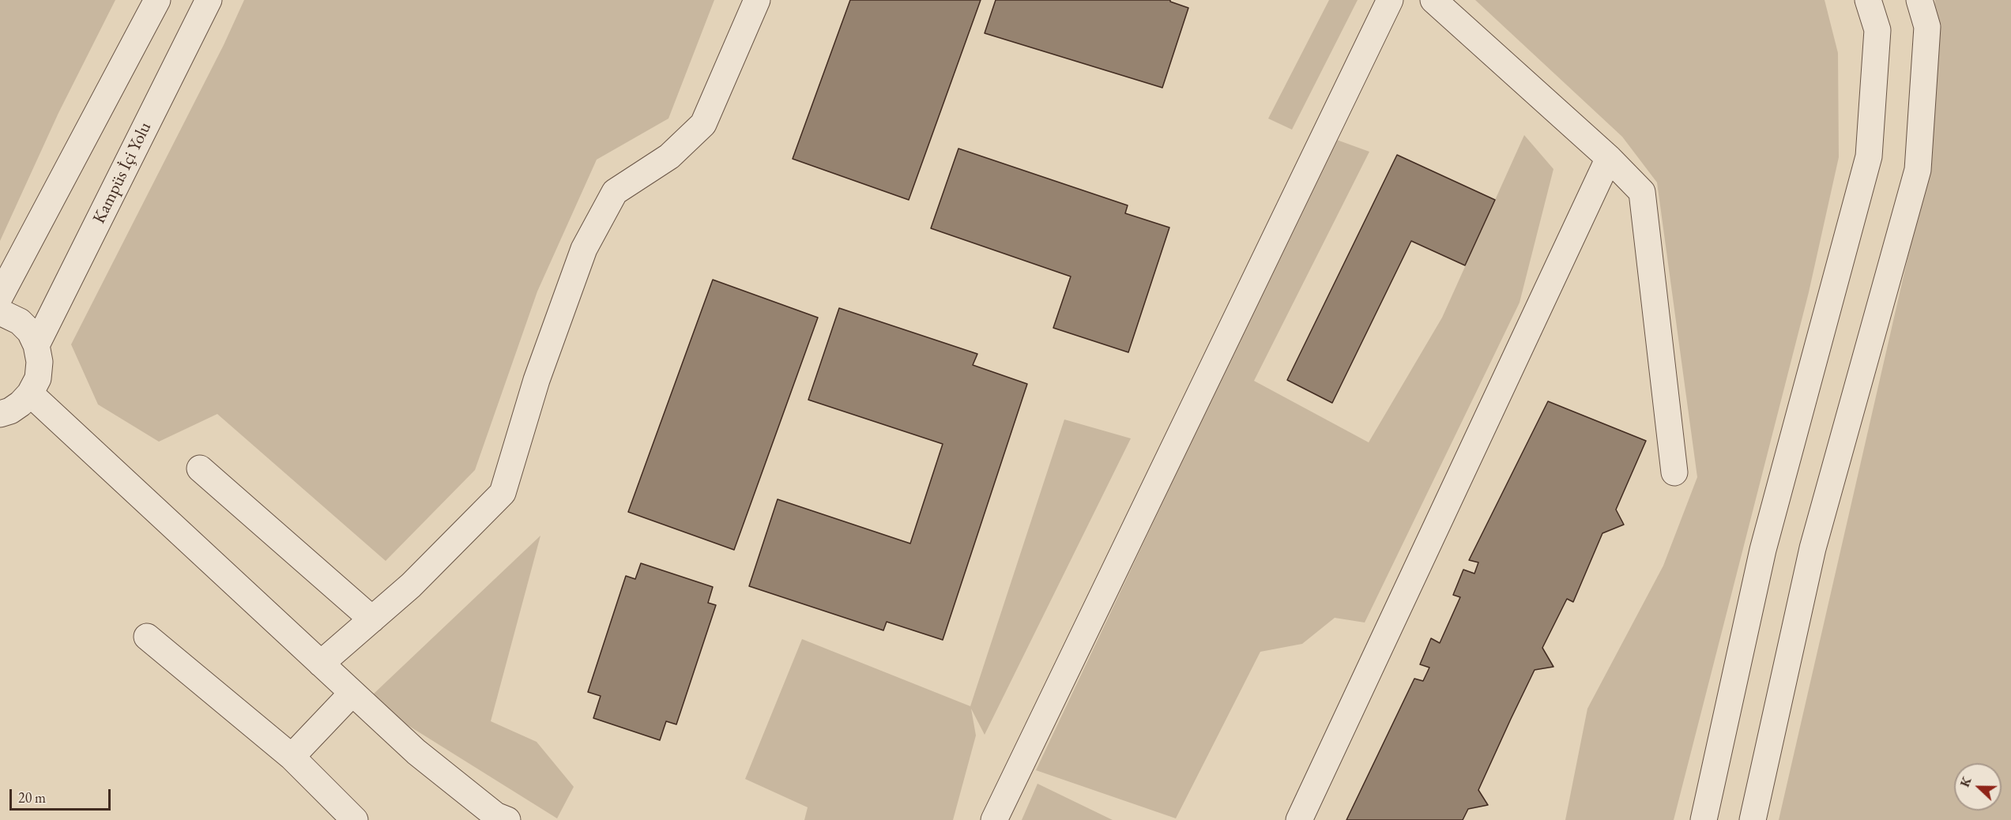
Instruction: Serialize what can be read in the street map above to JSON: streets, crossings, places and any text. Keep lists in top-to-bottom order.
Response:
{
  "streets": {
    "street": ["Kampüs İçi Yolu"]
  },
  "scale_bar": "20 m",
  "north": "left"
}
